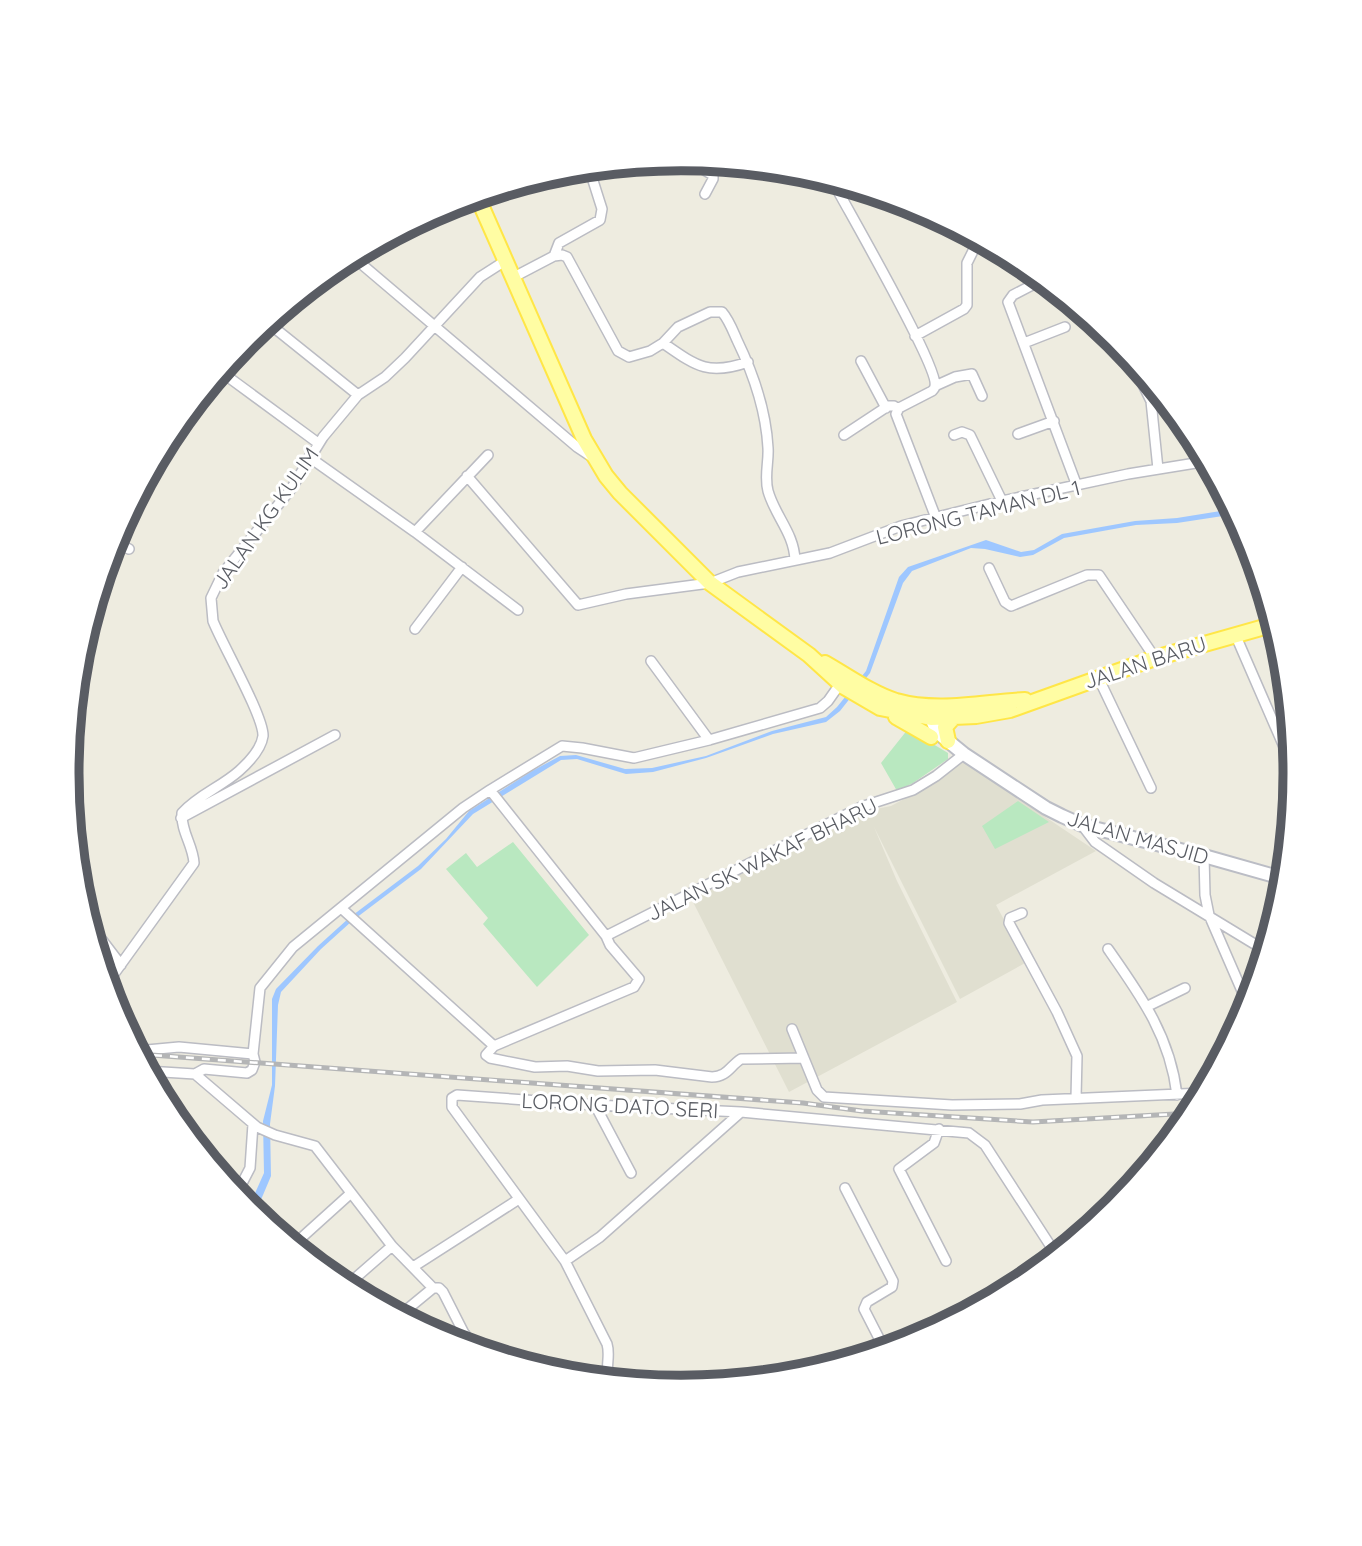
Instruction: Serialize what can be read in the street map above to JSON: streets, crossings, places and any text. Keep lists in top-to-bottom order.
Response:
{
  "streets": {
    "main road": ["JALAN BARU"],
    "street": [
      "LORONG TAMAN DL 1",
      "JALAN KG KULIM",
      "JALAN MASJID",
      "JALAN SK WAKAF BHARU",
      "LORONG DATO SERI"
    ]
  },
  "crossings": [
    ["JALAN BARU", "JALAN MASJID"],
    ["JALAN MASJID", "JALAN SK WAKAF BHARU"]
  ]
}
